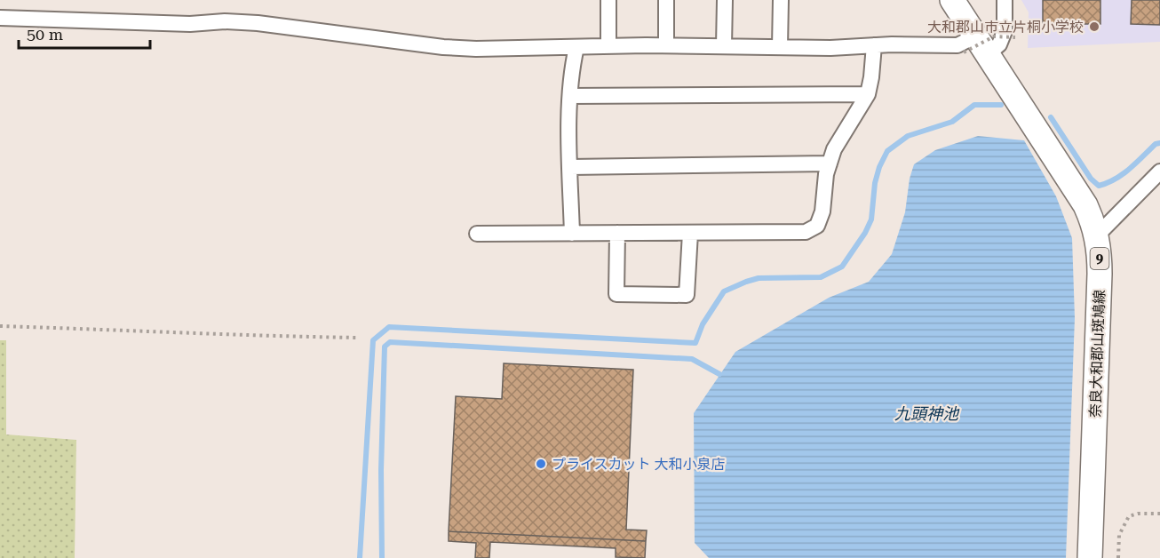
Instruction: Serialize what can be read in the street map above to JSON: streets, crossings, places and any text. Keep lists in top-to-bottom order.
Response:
{
  "streets": {
    "main road": ["9", "奈良大和郡山斑鳩線"]
  },
  "water": ["九頭神池"],
  "places": ["大和郡山市立片桐小学校", "プライスカット 大和小泉店"],
  "scale_bar": "50 m"
}
